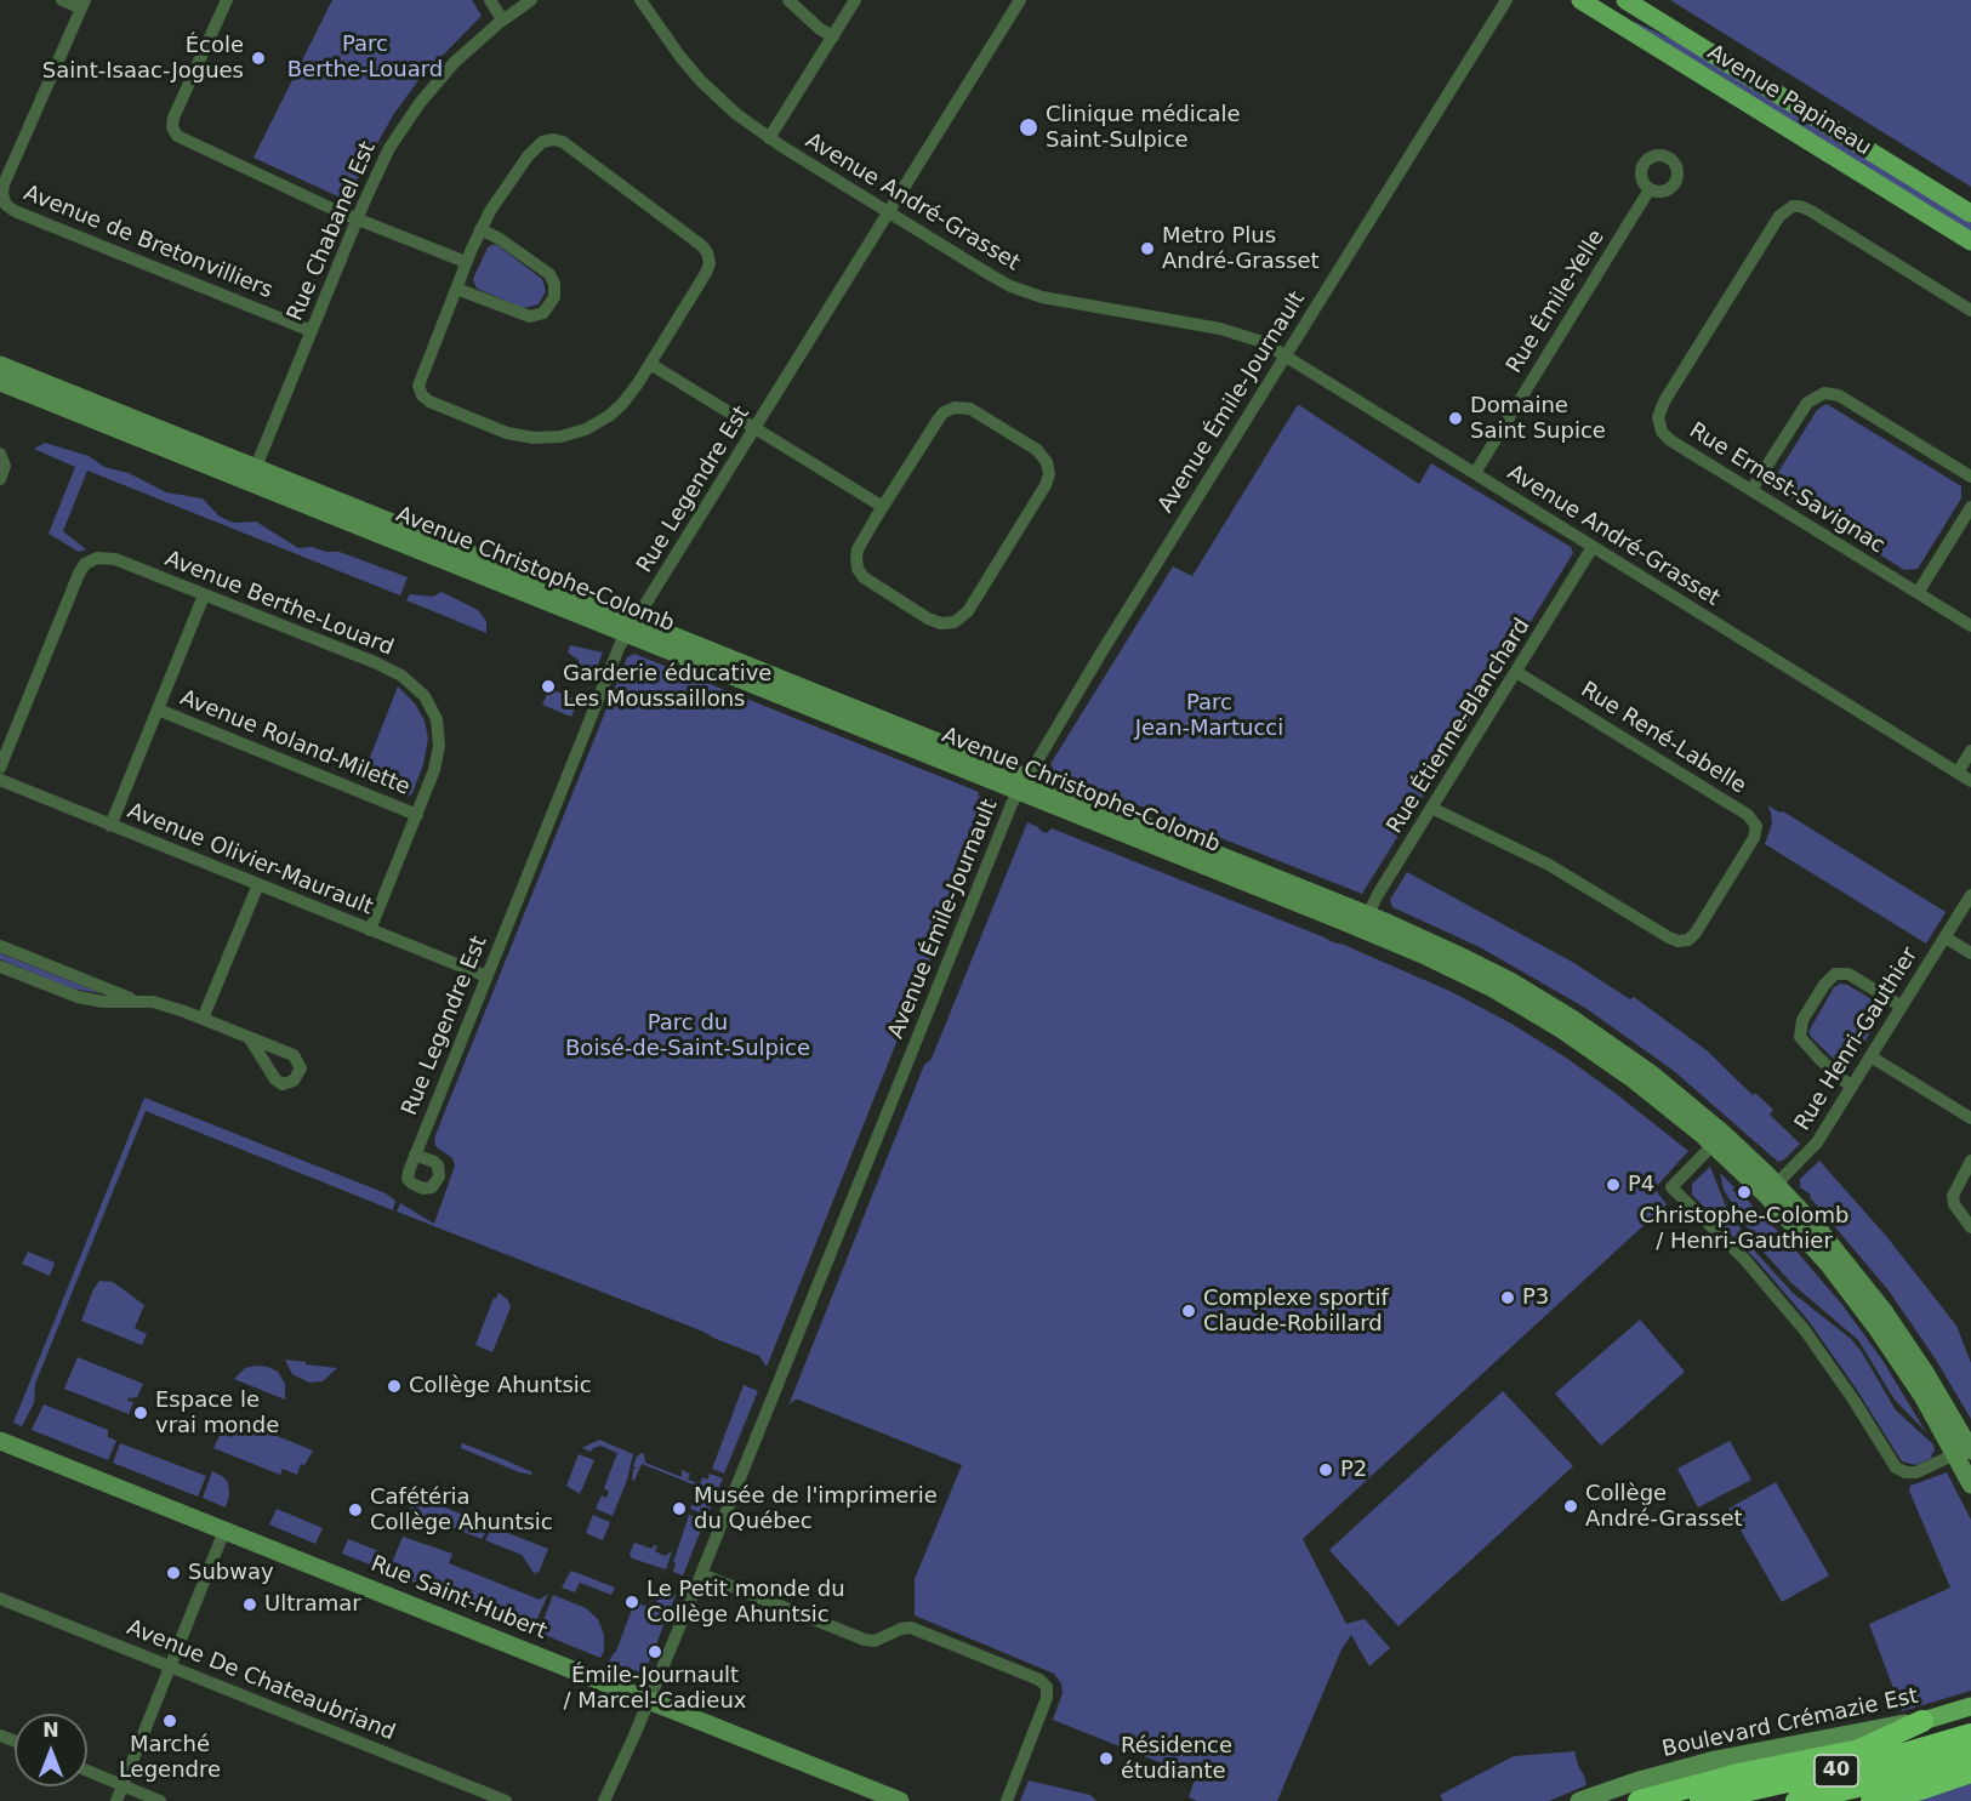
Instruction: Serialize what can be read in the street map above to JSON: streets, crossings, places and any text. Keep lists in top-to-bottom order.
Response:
{
  "streets": {
    "highway": ["40"],
    "main road": [
      "Avenue Papineau",
      "Avenue Christophe-Colomb",
      "Rue Saint-Hubert",
      "Boulevard Crémazie Est"
    ],
    "street": [
      "Avenue André-Grasset",
      "Rue Chabanel Est",
      "Avenue de Bretonvilliers",
      "Rue Émile-Yelle",
      "Avenue Émile-Journault",
      "Rue Ernest-Savignac",
      "Rue Legendre Est",
      "Avenue Berthe-Louard",
      "Rue Étienne-Blanchard",
      "Rue René-Labelle",
      "Avenue Roland-Milette",
      "Avenue Olivier-Maurault",
      "Rue Henri-Gauthier",
      "Avenue De Chateaubriand"
    ]
  },
  "crossings": [
    ["Avenue André-Grasset", "Rue Émile-Yelle"],
    ["Avenue André-Grasset", "Avenue Émile-Journault"],
    ["Avenue André-Grasset", "Rue Legendre Est"],
    ["Avenue André-Grasset", "Rue Étienne-Blanchard"],
    ["Rue Chabanel Est", "Avenue de Bretonvilliers"],
    ["Rue Chabanel Est", "Avenue Christophe-Colomb"],
    ["Avenue Émile-Journault", "Avenue Christophe-Colomb"],
    ["Avenue Émile-Journault", "Rue Saint-Hubert"],
    ["Rue Legendre Est", "Avenue Christophe-Colomb"],
    ["Rue Legendre Est", "Avenue Olivier-Maurault"],
    ["Avenue Christophe-Colomb", "Rue Étienne-Blanchard"],
    ["Avenue Christophe-Colomb", "Rue Henri-Gauthier"],
    ["Avenue Berthe-Louard", "Avenue Roland-Milette"],
    ["Avenue Berthe-Louard", "Avenue Olivier-Maurault"],
    ["Rue Étienne-Blanchard", "Rue René-Labelle"]
  ],
  "parks": ["Parc Berthe-Louard", "Parc Jean-Martucci", "Parc du Boisé-de-Saint-Sulpice"],
  "places": [
    "École Saint-Isaac-Jogues",
    "Clinique médicale Saint-Sulpice",
    "Metro Plus André-Grasset",
    "Domaine Saint Supice",
    "Garderie éducative Les Moussaillons",
    "P4",
    "Christophe-Colomb / Henri-Gauthier",
    "P3",
    "Complexe sportif Claude-Robillard",
    "Collège Ahuntsic",
    "Espace le vrai monde",
    "P2",
    "Collège André-Grasset",
    "Musée de l'imprimerie du Québec",
    "Cafétéria Collège Ahuntsic",
    "Subway",
    "Le Petit monde du Collège Ahuntsic",
    "Ultramar",
    "Émile-Journault / Marcel-Cadieux",
    "Marché Legendre",
    "Résidence étudiante"
  ],
  "north": "top"
}
